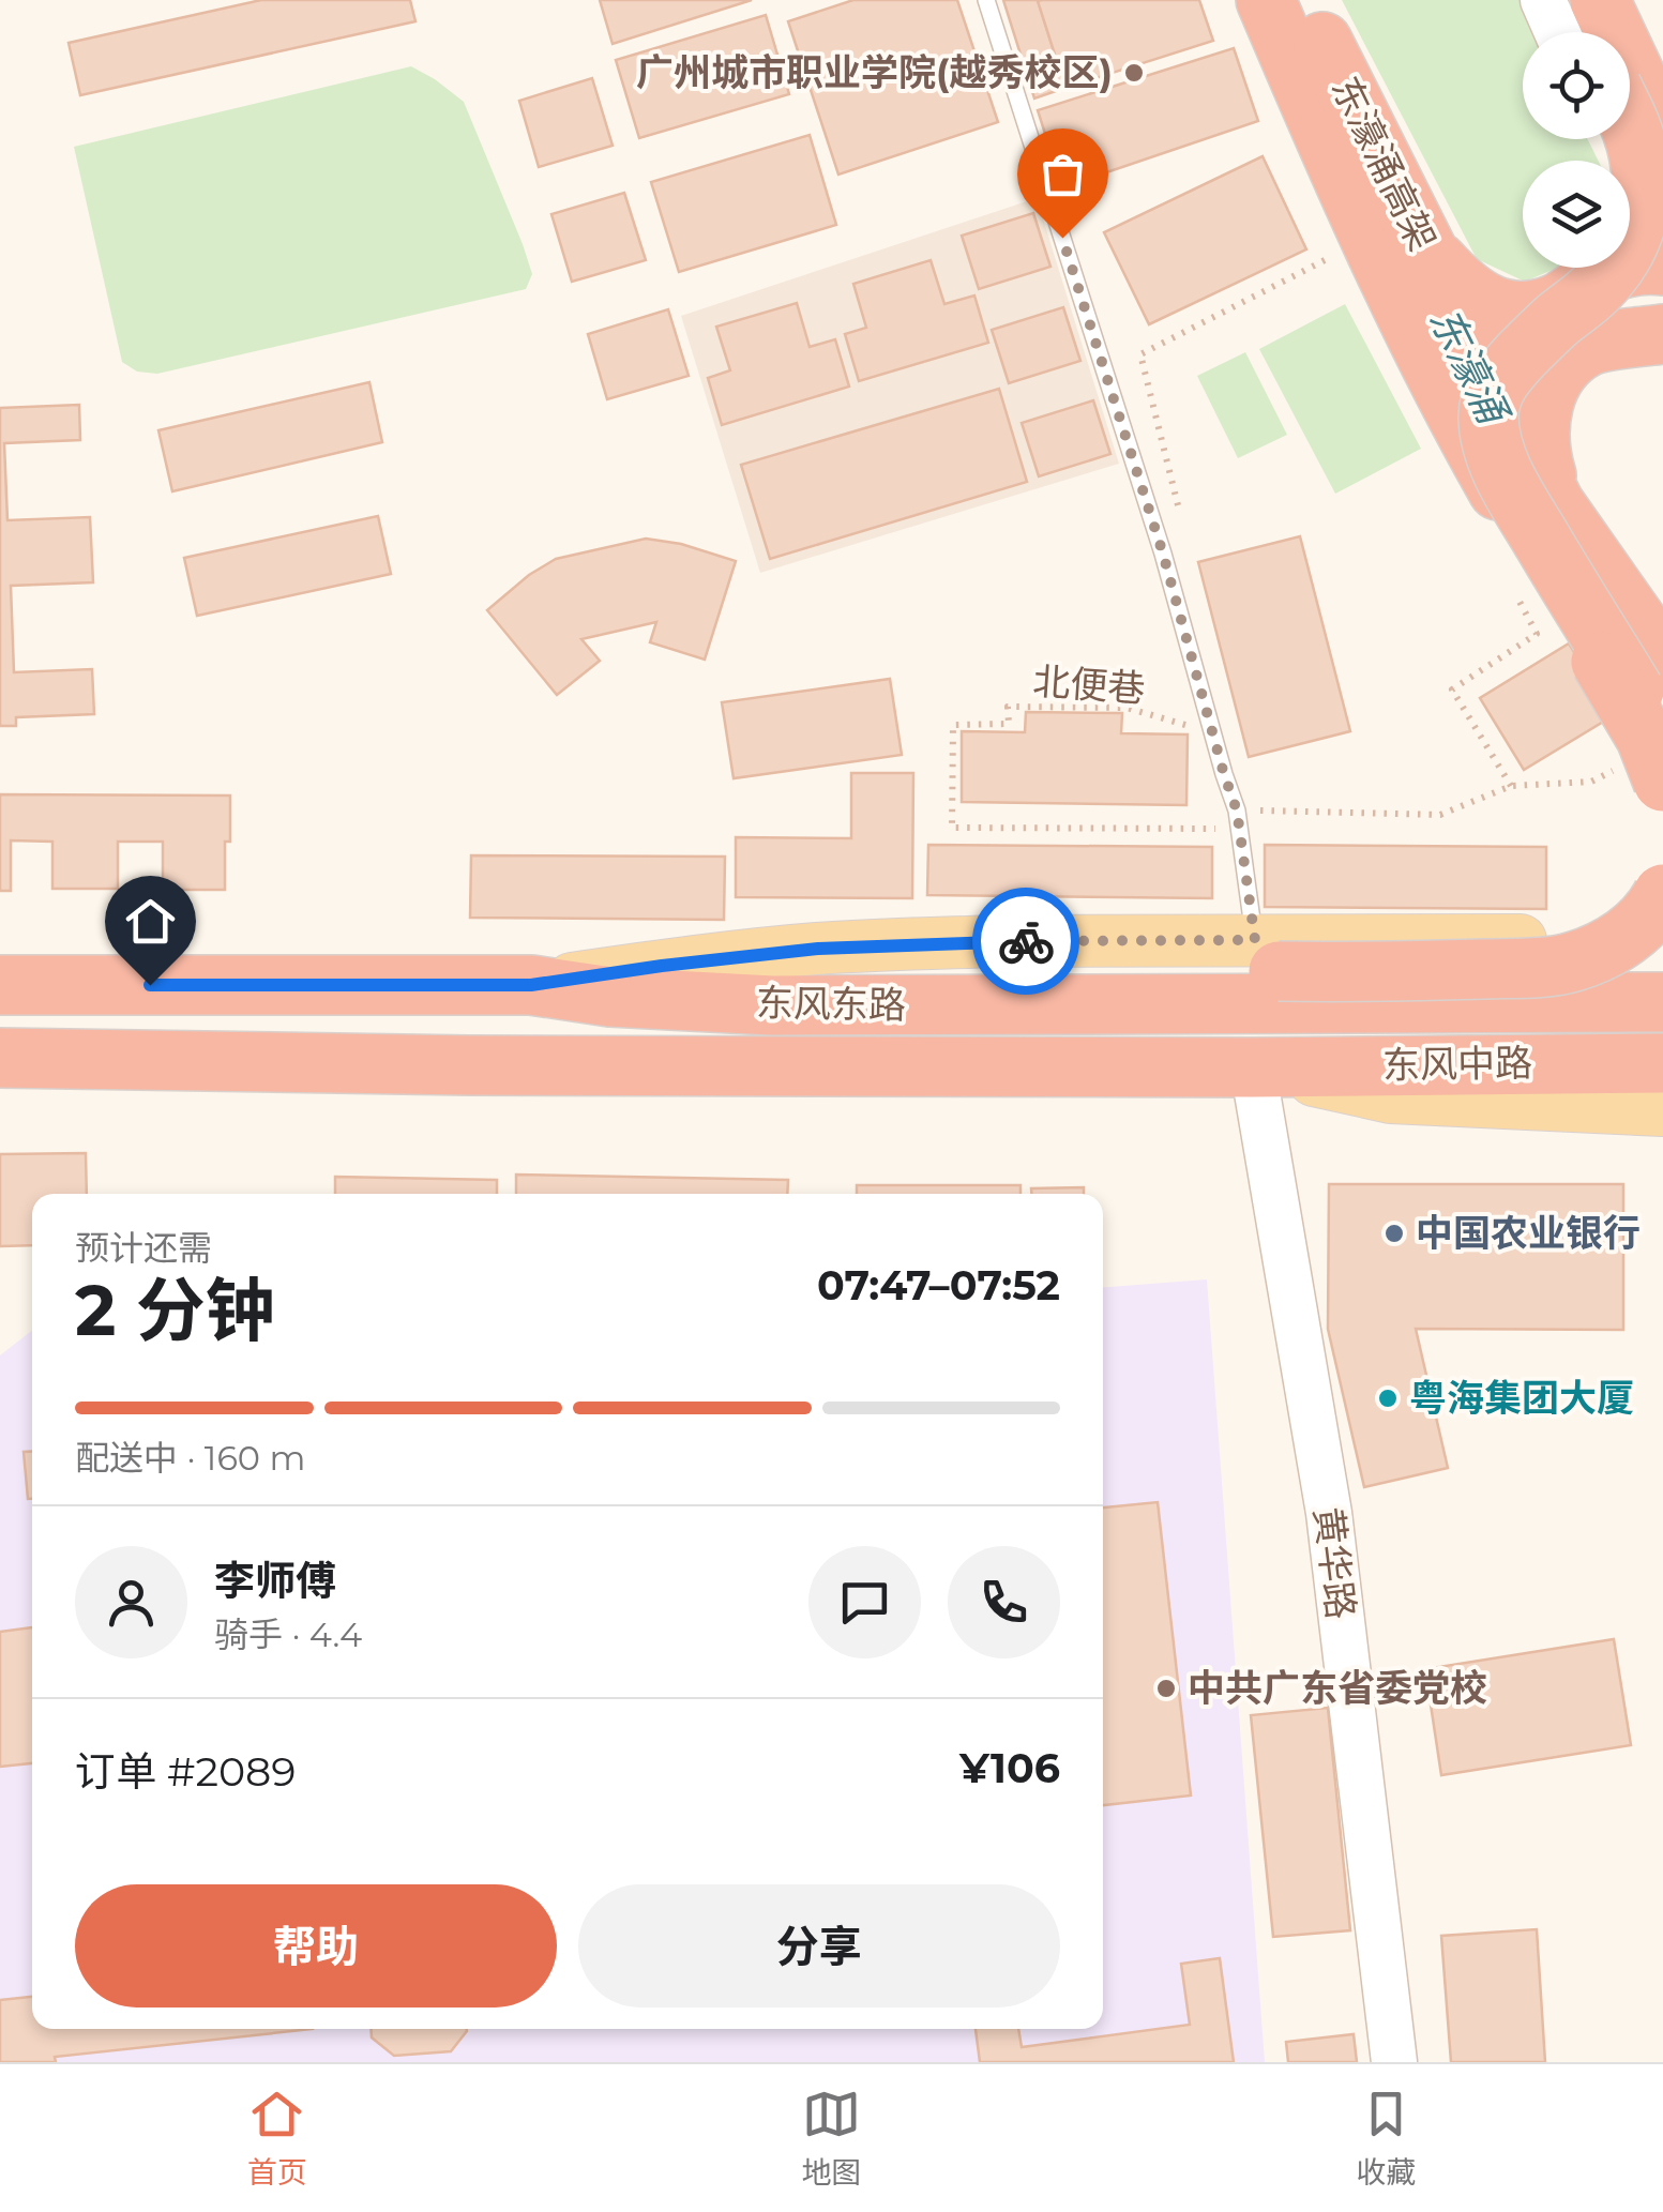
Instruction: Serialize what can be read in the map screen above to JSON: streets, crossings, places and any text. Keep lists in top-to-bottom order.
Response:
{
  "streets": {
    "highway": ["东濠涌高架", "东风东路", "东风中路"],
    "street": ["黄华路"],
    "path": ["北便巷"]
  },
  "crossings": [
    ["东风东路", "东风中路"],
    ["东风东路", "黄华路"],
    ["东风中路", "黄华路"]
  ],
  "water": ["东濠涌"],
  "places": [
    "广州城市职业学院(越秀校区)",
    "中国农业银行",
    "粤海集团大厦",
    "中共广东省委党校"
  ],
  "page": {
    "heading": ["2 分钟", "预计还需", "07:47–07:52"],
    "panel": [
      "李师傅",
      "骑手 · 4.4",
      "订单 #2089",
      "¥106"
    ],
    "bar": "配送中 · 160 m",
    "buttons": ["帮助", "分享"],
    "tabs": ["首页", "地图", "收藏"]
  }
}
